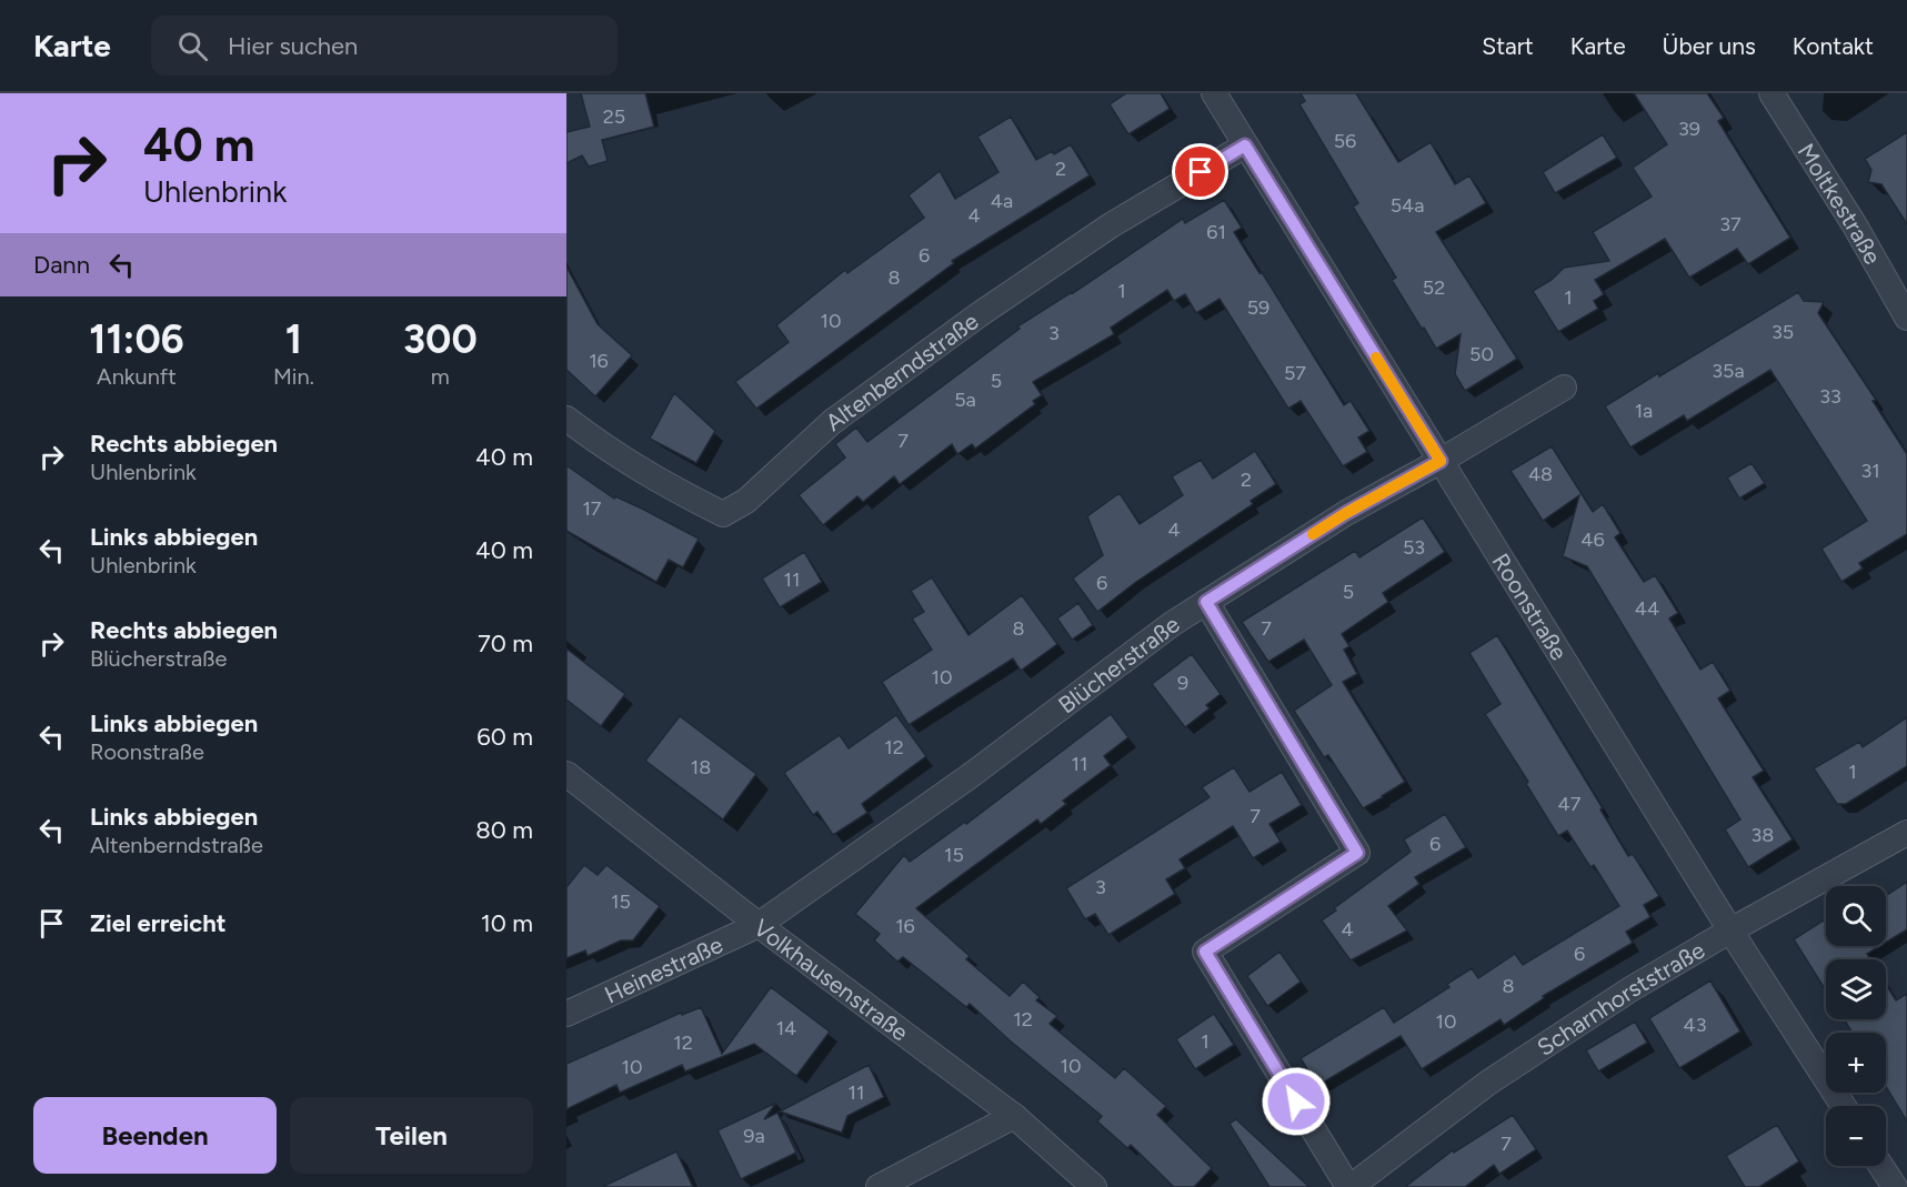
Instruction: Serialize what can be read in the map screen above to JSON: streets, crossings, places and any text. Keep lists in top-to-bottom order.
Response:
{
  "streets": {
    "street": [
      "Moltkestraße",
      "Altenberndstraße",
      "Roonstraße",
      "Blücherstraße",
      "Heinestraße",
      "Volkhausenstraße",
      "Scharnhorststraße"
    ]
  },
  "crossings": [
    ["Altenberndstraße", "Roonstraße"],
    ["Roonstraße", "Blücherstraße"],
    ["Roonstraße", "Scharnhorststraße"],
    ["Blücherstraße", "Heinestraße"],
    ["Blücherstraße", "Volkhausenstraße"],
    ["Heinestraße", "Volkhausenstraße"]
  ],
  "house_numbers": [
    "25",
    "39",
    "56",
    "2",
    "4a",
    "54a",
    "4",
    "37",
    "61",
    "6",
    "8",
    "52",
    "1",
    "1",
    "59",
    "10",
    "35",
    "3",
    "50",
    "16",
    "35a",
    "57",
    "5",
    "33",
    "5a",
    "1a",
    "7",
    "31",
    "48",
    "2",
    "17",
    "4",
    "46",
    "53",
    "11",
    "6",
    "5",
    "44",
    "8",
    "7",
    "10",
    "9",
    "12",
    "11",
    "18",
    "1",
    "47",
    "7",
    "38",
    "6",
    "15",
    "3",
    "15",
    "16",
    "4",
    "6",
    "8",
    "12",
    "10",
    "43",
    "14",
    "1",
    "12",
    "10",
    "10",
    "11",
    "9a",
    "7"
  ],
  "page": {
    "header": "Karte",
    "search": "Hier suchen",
    "nav": [
      "Start",
      "Karte",
      "Über uns",
      "Kontakt"
    ],
    "turn": ["40 m", "Uhlenbrink"],
    "then": "Dann",
    "eta": [
      "11:06",
      "Ankunft",
      "1",
      "Min.",
      "300",
      "m"
    ],
    "list": [
      {
        "name": "Rechts abbiegen",
        "note": "Uhlenbrink",
        "value": "40 m"
      },
      {
        "name": "Links abbiegen",
        "note": "Uhlenbrink",
        "value": "40 m"
      },
      {
        "name": "Rechts abbiegen",
        "note": "Blücherstraße",
        "value": "70 m"
      },
      {
        "name": "Links abbiegen",
        "note": "Roonstraße",
        "value": "60 m"
      },
      {
        "name": "Links abbiegen",
        "note": "Altenberndstraße",
        "value": "80 m"
      },
      {
        "name": "Ziel erreicht",
        "value": "10 m"
      }
    ],
    "map_buttons": ["+", "−"],
    "buttons": ["Beenden", "Teilen"]
  }
}
